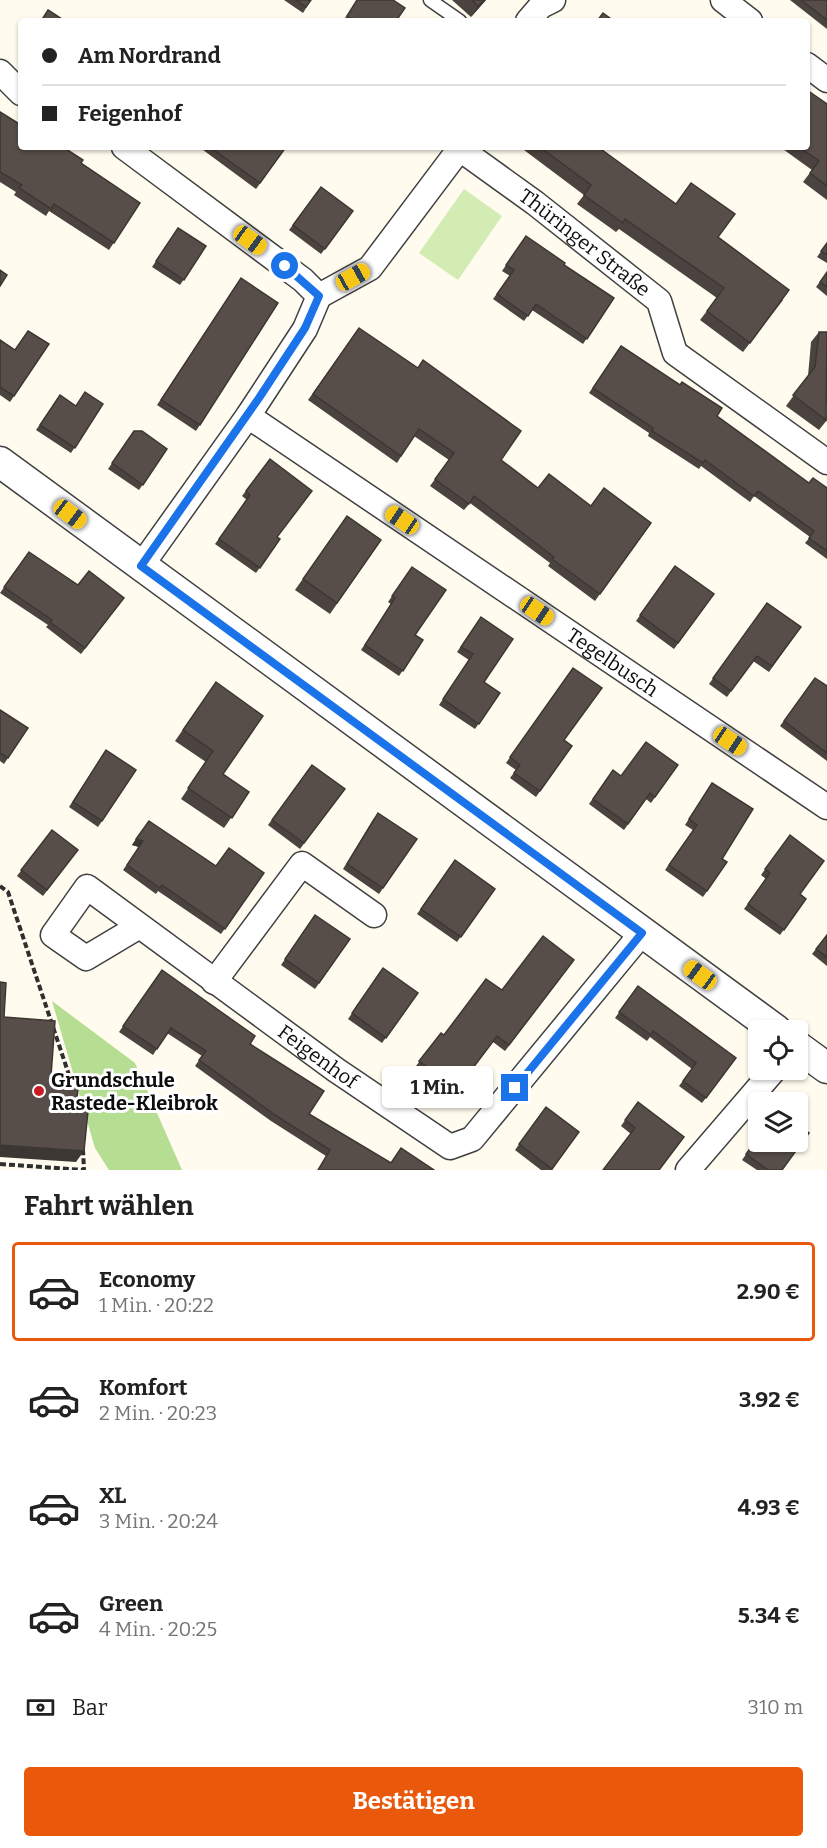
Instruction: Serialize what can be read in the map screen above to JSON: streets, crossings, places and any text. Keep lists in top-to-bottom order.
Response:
{
  "streets": {
    "street": ["Thüringer Straße", "Tegelbusch", "Feigenhof"]
  },
  "places": ["Grundschule Rastede-Kleibrok"],
  "page": {
    "banner": ["Am Nordrand", "Feigenhof"],
    "bubble": "1 Min.",
    "heading": "Fahrt wählen",
    "list": [
      {
        "name": "Economy",
        "note": "1 Min. · 20:22",
        "value": "2.90 €"
      },
      {
        "name": "Komfort",
        "note": "2 Min. · 20:23",
        "value": "3.92 €"
      },
      {
        "name": "XL",
        "note": "3 Min. · 20:24",
        "value": "4.93 €"
      },
      {
        "name": "Green",
        "note": "4 Min. · 20:25",
        "value": "5.34 €"
      }
    ],
    "pay": ["Bar", "310 m"],
    "buttons": "Bestätigen"
  }
}
